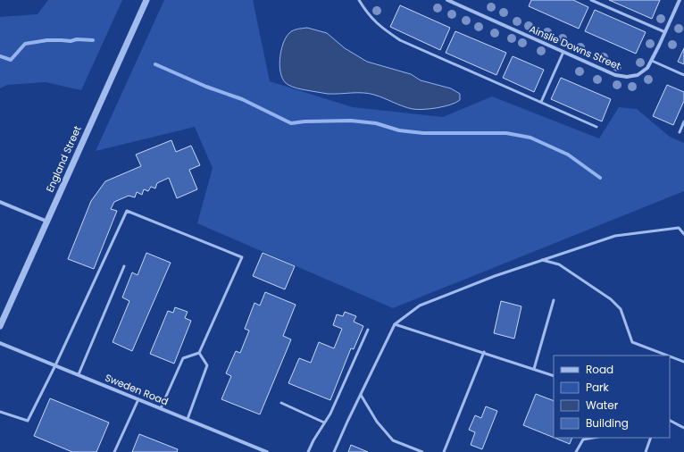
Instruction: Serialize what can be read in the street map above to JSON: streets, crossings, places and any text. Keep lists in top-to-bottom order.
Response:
{
  "streets": {
    "street": ["Ainslie Downs Street", "England Street", "Sweden Road"]
  },
  "legend": [
    "Road",
    "Park",
    "Water",
    "Building"
  ]
}
